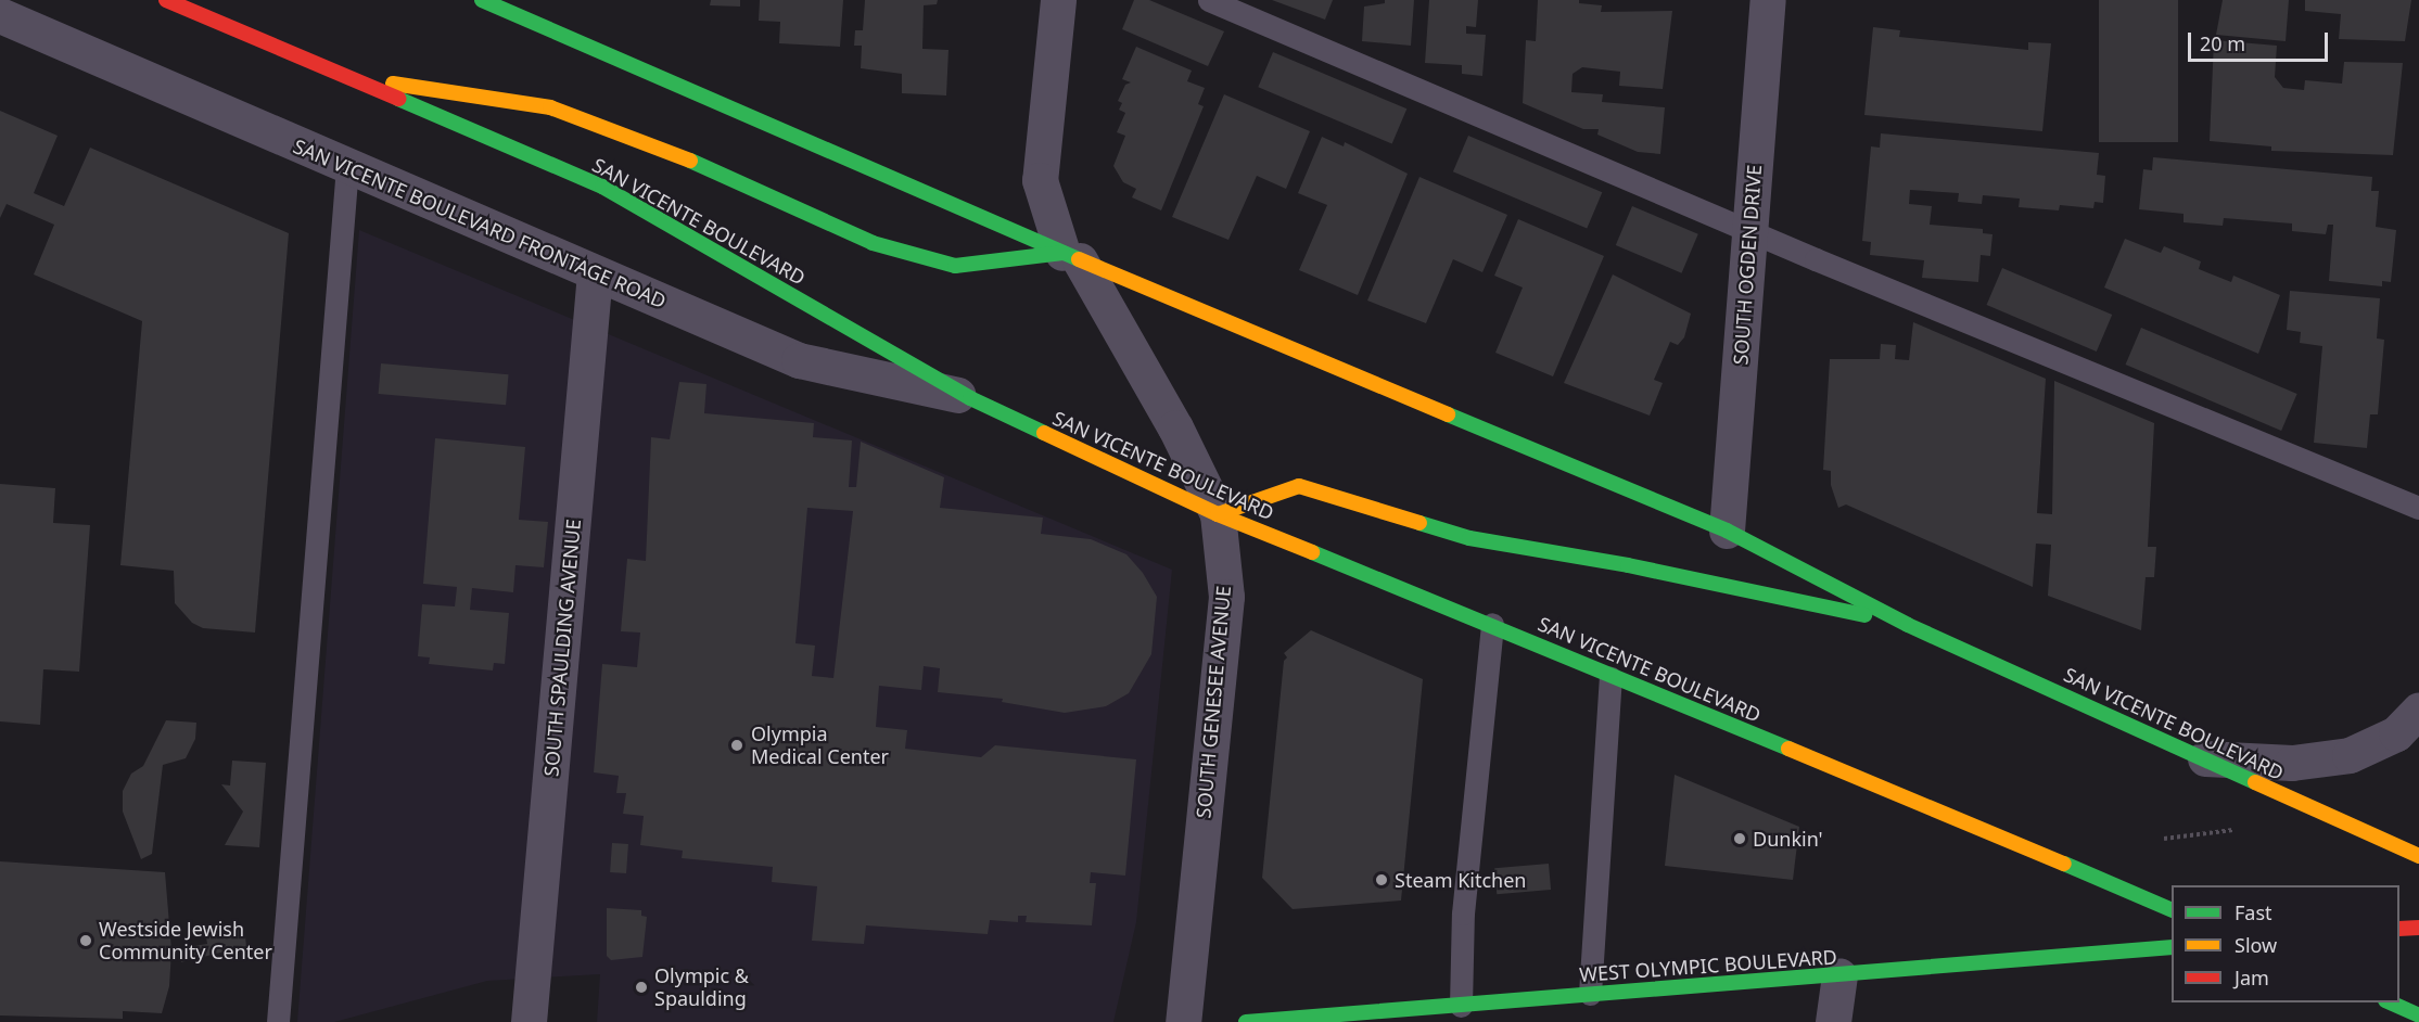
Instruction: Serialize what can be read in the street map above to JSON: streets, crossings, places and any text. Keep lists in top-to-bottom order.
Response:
{
  "streets": {
    "main road": ["SAN VICENTE BOULEVARD", "WEST OLYMPIC BOULEVARD"],
    "street": [
      "SAN VICENTE BOULEVARD FRONTAGE ROAD",
      "SOUTH OGDEN DRIVE",
      "SOUTH SPAULDING AVENUE",
      "SOUTH GENESEE AVENUE"
    ]
  },
  "crossings": [
    ["SAN VICENTE BOULEVARD", "SAN VICENTE BOULEVARD FRONTAGE ROAD"],
    ["SAN VICENTE BOULEVARD", "SOUTH OGDEN DRIVE"],
    ["SAN VICENTE BOULEVARD", "SOUTH GENESEE AVENUE"],
    ["SAN VICENTE BOULEVARD FRONTAGE ROAD", "SOUTH SPAULDING AVENUE"]
  ],
  "places": [
    "Olympia Medical Center",
    "Dunkin'",
    "Steam Kitchen",
    "Westside Jewish Community Center",
    "Olympic & Spaulding"
  ],
  "legend": ["Fast", "Slow", "Jam"],
  "scale_bar": "20 m"
}
